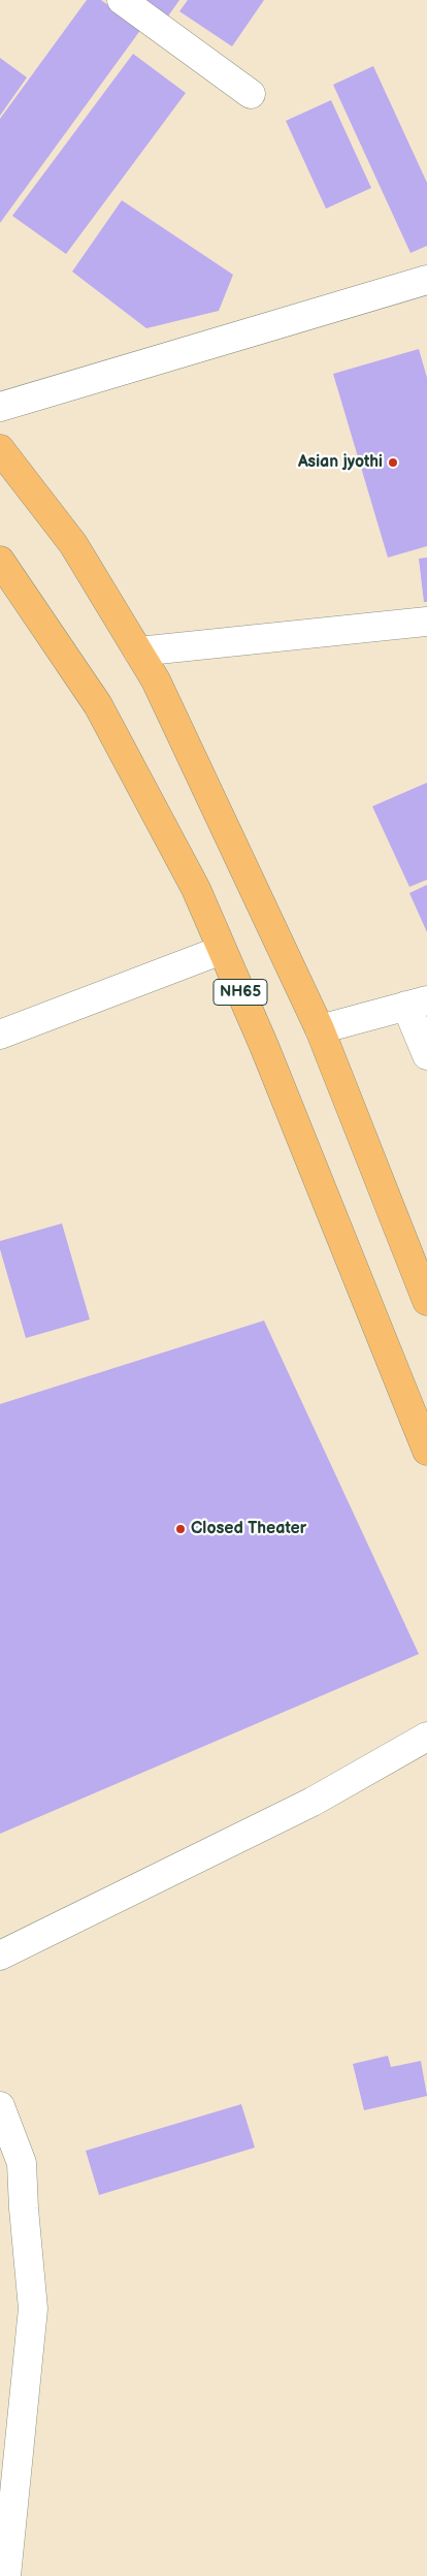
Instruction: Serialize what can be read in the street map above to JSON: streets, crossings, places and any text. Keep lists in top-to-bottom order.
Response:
{
  "streets": {
    "highway": ["NH65"]
  },
  "places": ["Asian jyothi", "Closed Theater"]
}
